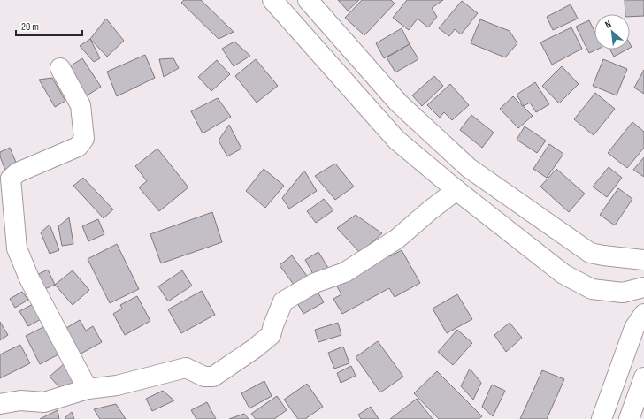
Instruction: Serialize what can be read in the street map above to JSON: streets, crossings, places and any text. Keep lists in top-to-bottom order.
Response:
{
  "scale_bar": "20 m",
  "north": "top left"
}
